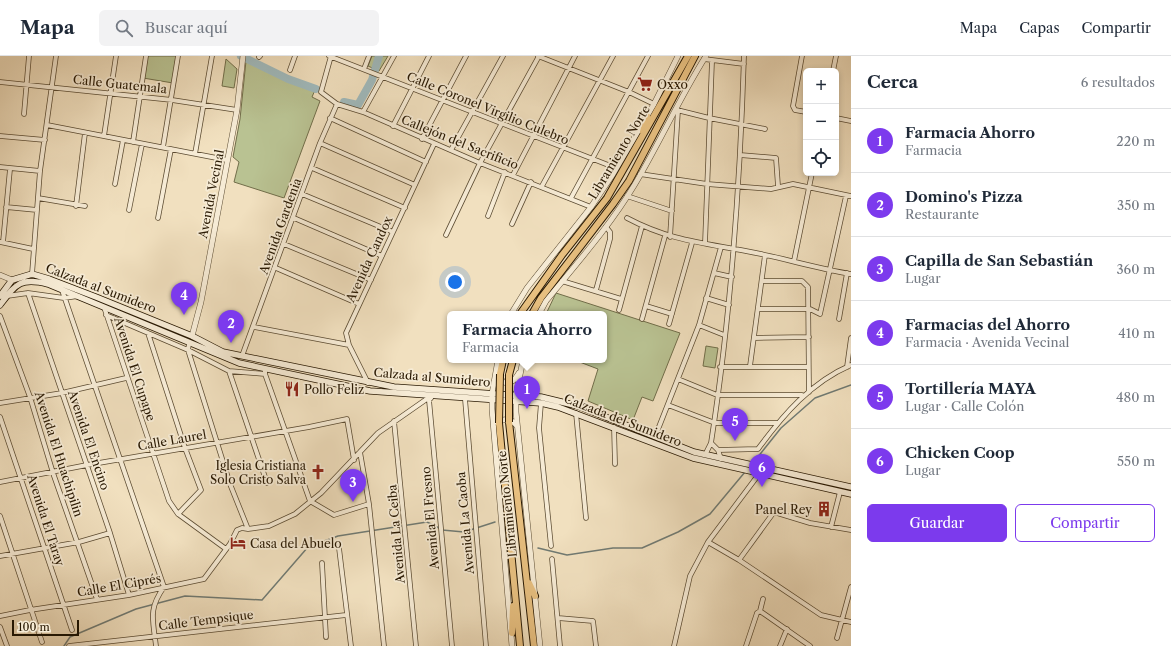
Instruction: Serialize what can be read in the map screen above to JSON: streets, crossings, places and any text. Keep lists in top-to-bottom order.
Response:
{
  "streets": {
    "highway": ["Libramiento Norte"],
    "main road": ["Calzada al Sumidero", "Calzada del Sumidero"],
    "street": [
      "Calle Guatemala",
      "Calle Coronel Virgilio Culebro",
      "Callejón del Sacrificio",
      "Avenida Vecinal",
      "Avenida Gardenia",
      "Avenida Candox",
      "Avenida El Cupape",
      "Avenida El Encino",
      "Calle Laurel",
      "Avenida El Huachipilin",
      "Avenida El Fresno",
      "Avenida El Taray",
      "Avenida La Caoba",
      "Avenida La Ceiba",
      "Calle El Ciprés",
      "Calle Tempsique"
    ]
  },
  "crossings": [
    ["Calle Guatemala", "Avenida Vecinal"],
    ["Calle Coronel Virgilio Culebro", "Callejón del Sacrificio"],
    ["Callejón del Sacrificio", "Avenida Gardenia"],
    ["Callejón del Sacrificio", "Avenida Candox"],
    ["Libramiento Norte", "Calzada al Sumidero"],
    ["Libramiento Norte", "Calzada del Sumidero"],
    ["Avenida Vecinal", "Calzada al Sumidero"],
    ["Avenida Gardenia", "Calzada al Sumidero"],
    ["Avenida Candox", "Calzada al Sumidero"],
    ["Calzada al Sumidero", "Calzada del Sumidero"],
    ["Calzada al Sumidero", "Avenida El Fresno"],
    ["Avenida El Cupape", "Calzada del Sumidero"],
    ["Avenida El Cupape", "Calle Laurel"],
    ["Avenida El Cupape", "Calle El Ciprés"],
    ["Calzada del Sumidero", "Avenida El Fresno"],
    ["Calzada del Sumidero", "Avenida La Caoba"],
    ["Avenida El Encino", "Calle Laurel"],
    ["Avenida El Encino", "Calle El Ciprés"],
    ["Calle Laurel", "Avenida El Huachipilin"],
    ["Calle Laurel", "Avenida El Taray"],
    ["Avenida El Huachipilin", "Calle El Ciprés"],
    ["Avenida El Taray", "Calle El Ciprés"]
  ],
  "places": {
    "supermarket": ["Oxxo"],
    "restaurant": ["Pollo Feliz"],
    "church": ["Iglesia Cristiana Solo Cristo Salva"],
    "building": ["Panel Rey"],
    "hotel": ["Casa del Abuelo"]
  },
  "scale_bar": "100 m",
  "page": {
    "header": "Mapa",
    "search": "Buscar aquí",
    "nav": ["Mapa", "Capas", "Compartir"],
    "heading": ["Cerca", "6 resultados"],
    "map_buttons": ["+", "−"],
    "list": [
      {
        "mark": "1",
        "name": "Farmacia Ahorro",
        "note": "Farmacia",
        "value": "220 m"
      },
      {
        "mark": "2",
        "name": "Domino's Pizza",
        "note": "Restaurante",
        "value": "350 m"
      },
      {
        "mark": "3",
        "name": "Capilla de San Sebastián",
        "note": "Lugar",
        "value": "360 m"
      },
      {
        "mark": "4",
        "name": "Farmacias del Ahorro",
        "note": "Farmacia · Avenida Vecinal",
        "value": "410 m"
      },
      {
        "mark": "5",
        "name": "Tortillería MAYA",
        "note": "Lugar · Calle Colón",
        "value": "480 m"
      },
      {
        "mark": "6",
        "name": "Chicken Coop",
        "note": "Lugar",
        "value": "550 m"
      }
    ],
    "pins": [
      "4",
      "2",
      "1",
      "5",
      "6",
      "3"
    ],
    "popup": ["Farmacia Ahorro", "Farmacia"],
    "buttons": ["Guardar", "Compartir"],
    "scale": "100 m"
  }
}
